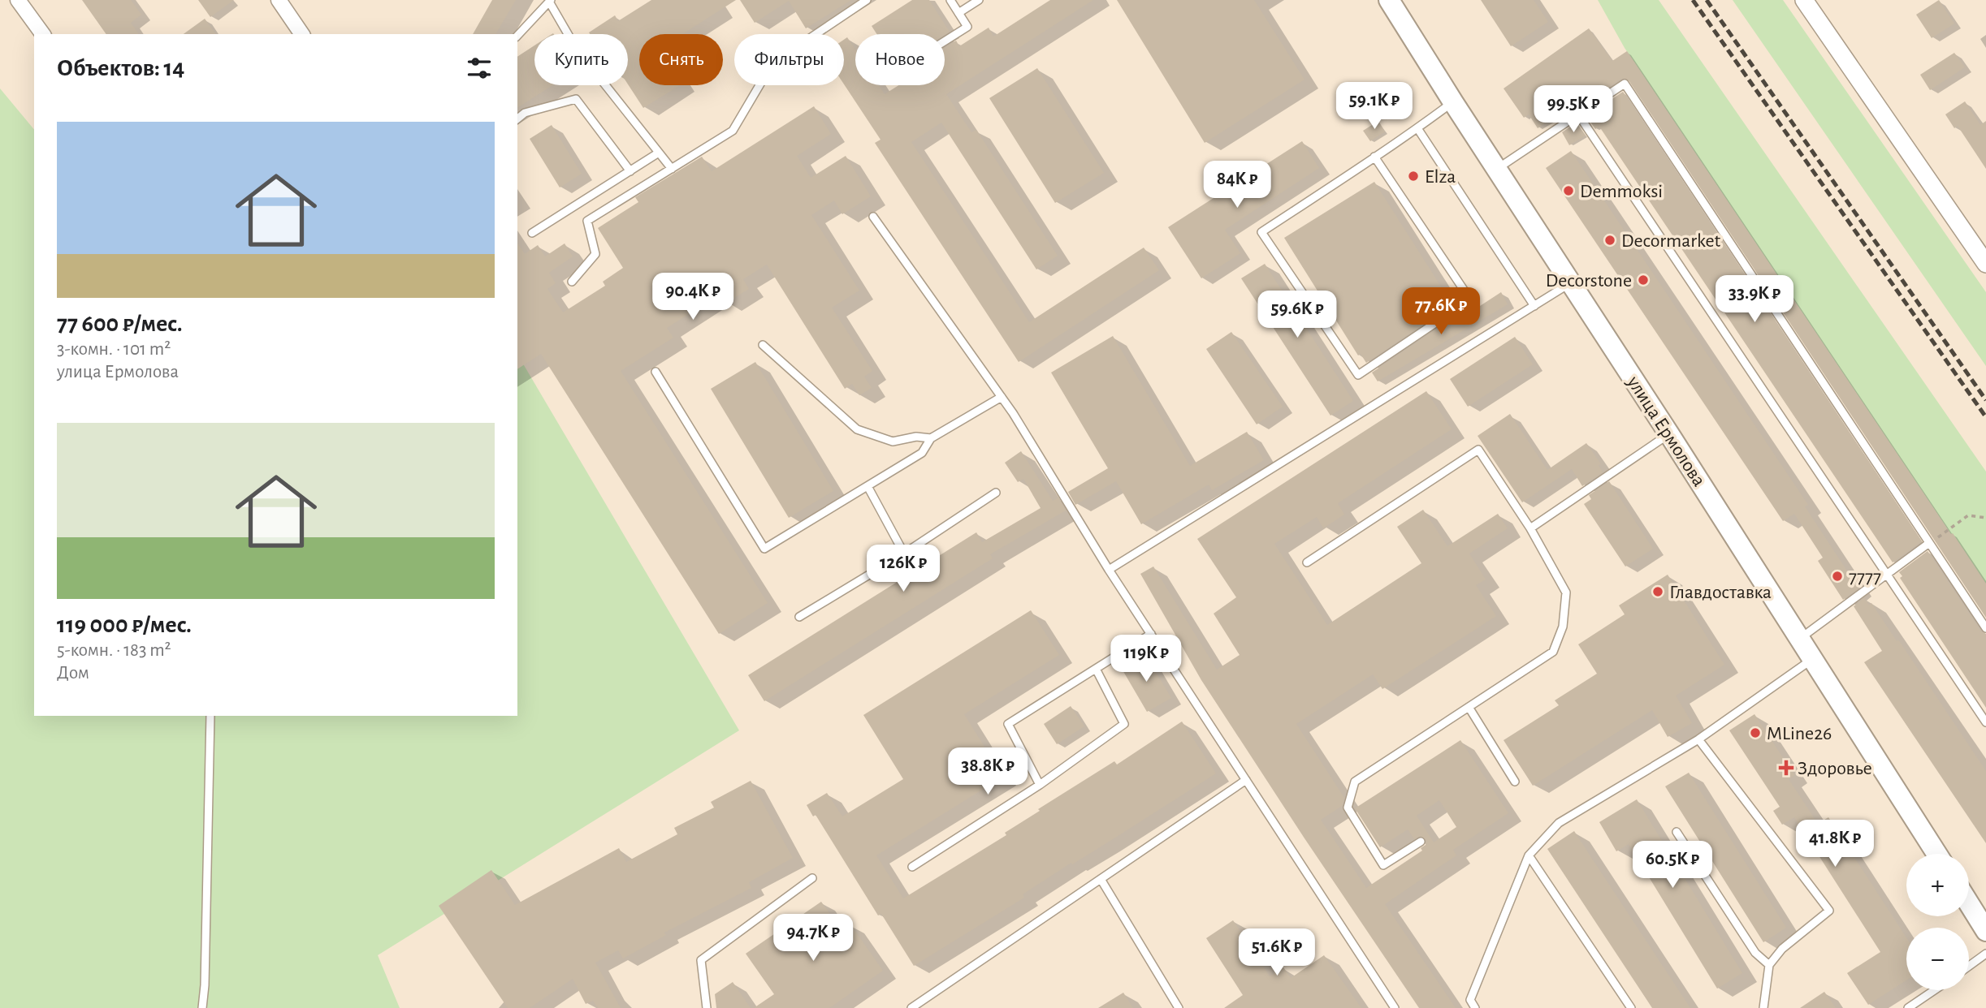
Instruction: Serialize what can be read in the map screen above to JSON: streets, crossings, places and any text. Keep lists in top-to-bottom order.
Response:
{
  "streets": {
    "main road": ["улица Ермолова"]
  },
  "places": {
    "other": [
      "Elza",
      "Demmoksi",
      "Decormarket",
      "Decorstone",
      "7777",
      "Главдоставка",
      "MLine26"
    ],
    "health": ["Здоровье"]
  },
  "page": {
    "chip": [
      "Купить",
      "Снять",
      "Фильтры",
      "Новое"
    ],
    "heading": "Объектов: 14",
    "price": [
      "59.1K ₽",
      "99.5K ₽",
      "84K ₽",
      "90.4K ₽",
      "33.9K ₽",
      "77.6K ₽",
      "59.6K ₽",
      "126K ₽",
      "119K ₽",
      "38.8K ₽",
      "41.8K ₽",
      "60.5K ₽",
      "94.7K ₽",
      "51.6K ₽"
    ],
    "list": [
      {
        "name": "77 600 ₽/мес.",
        "note": "3-комн. · 101 m² · улица Ермолова"
      },
      {
        "name": "119 000 ₽/мес.",
        "note": "5-комн. · 183 m² · Дом"
      }
    ],
    "map_buttons": ["+", "−"]
  }
}
